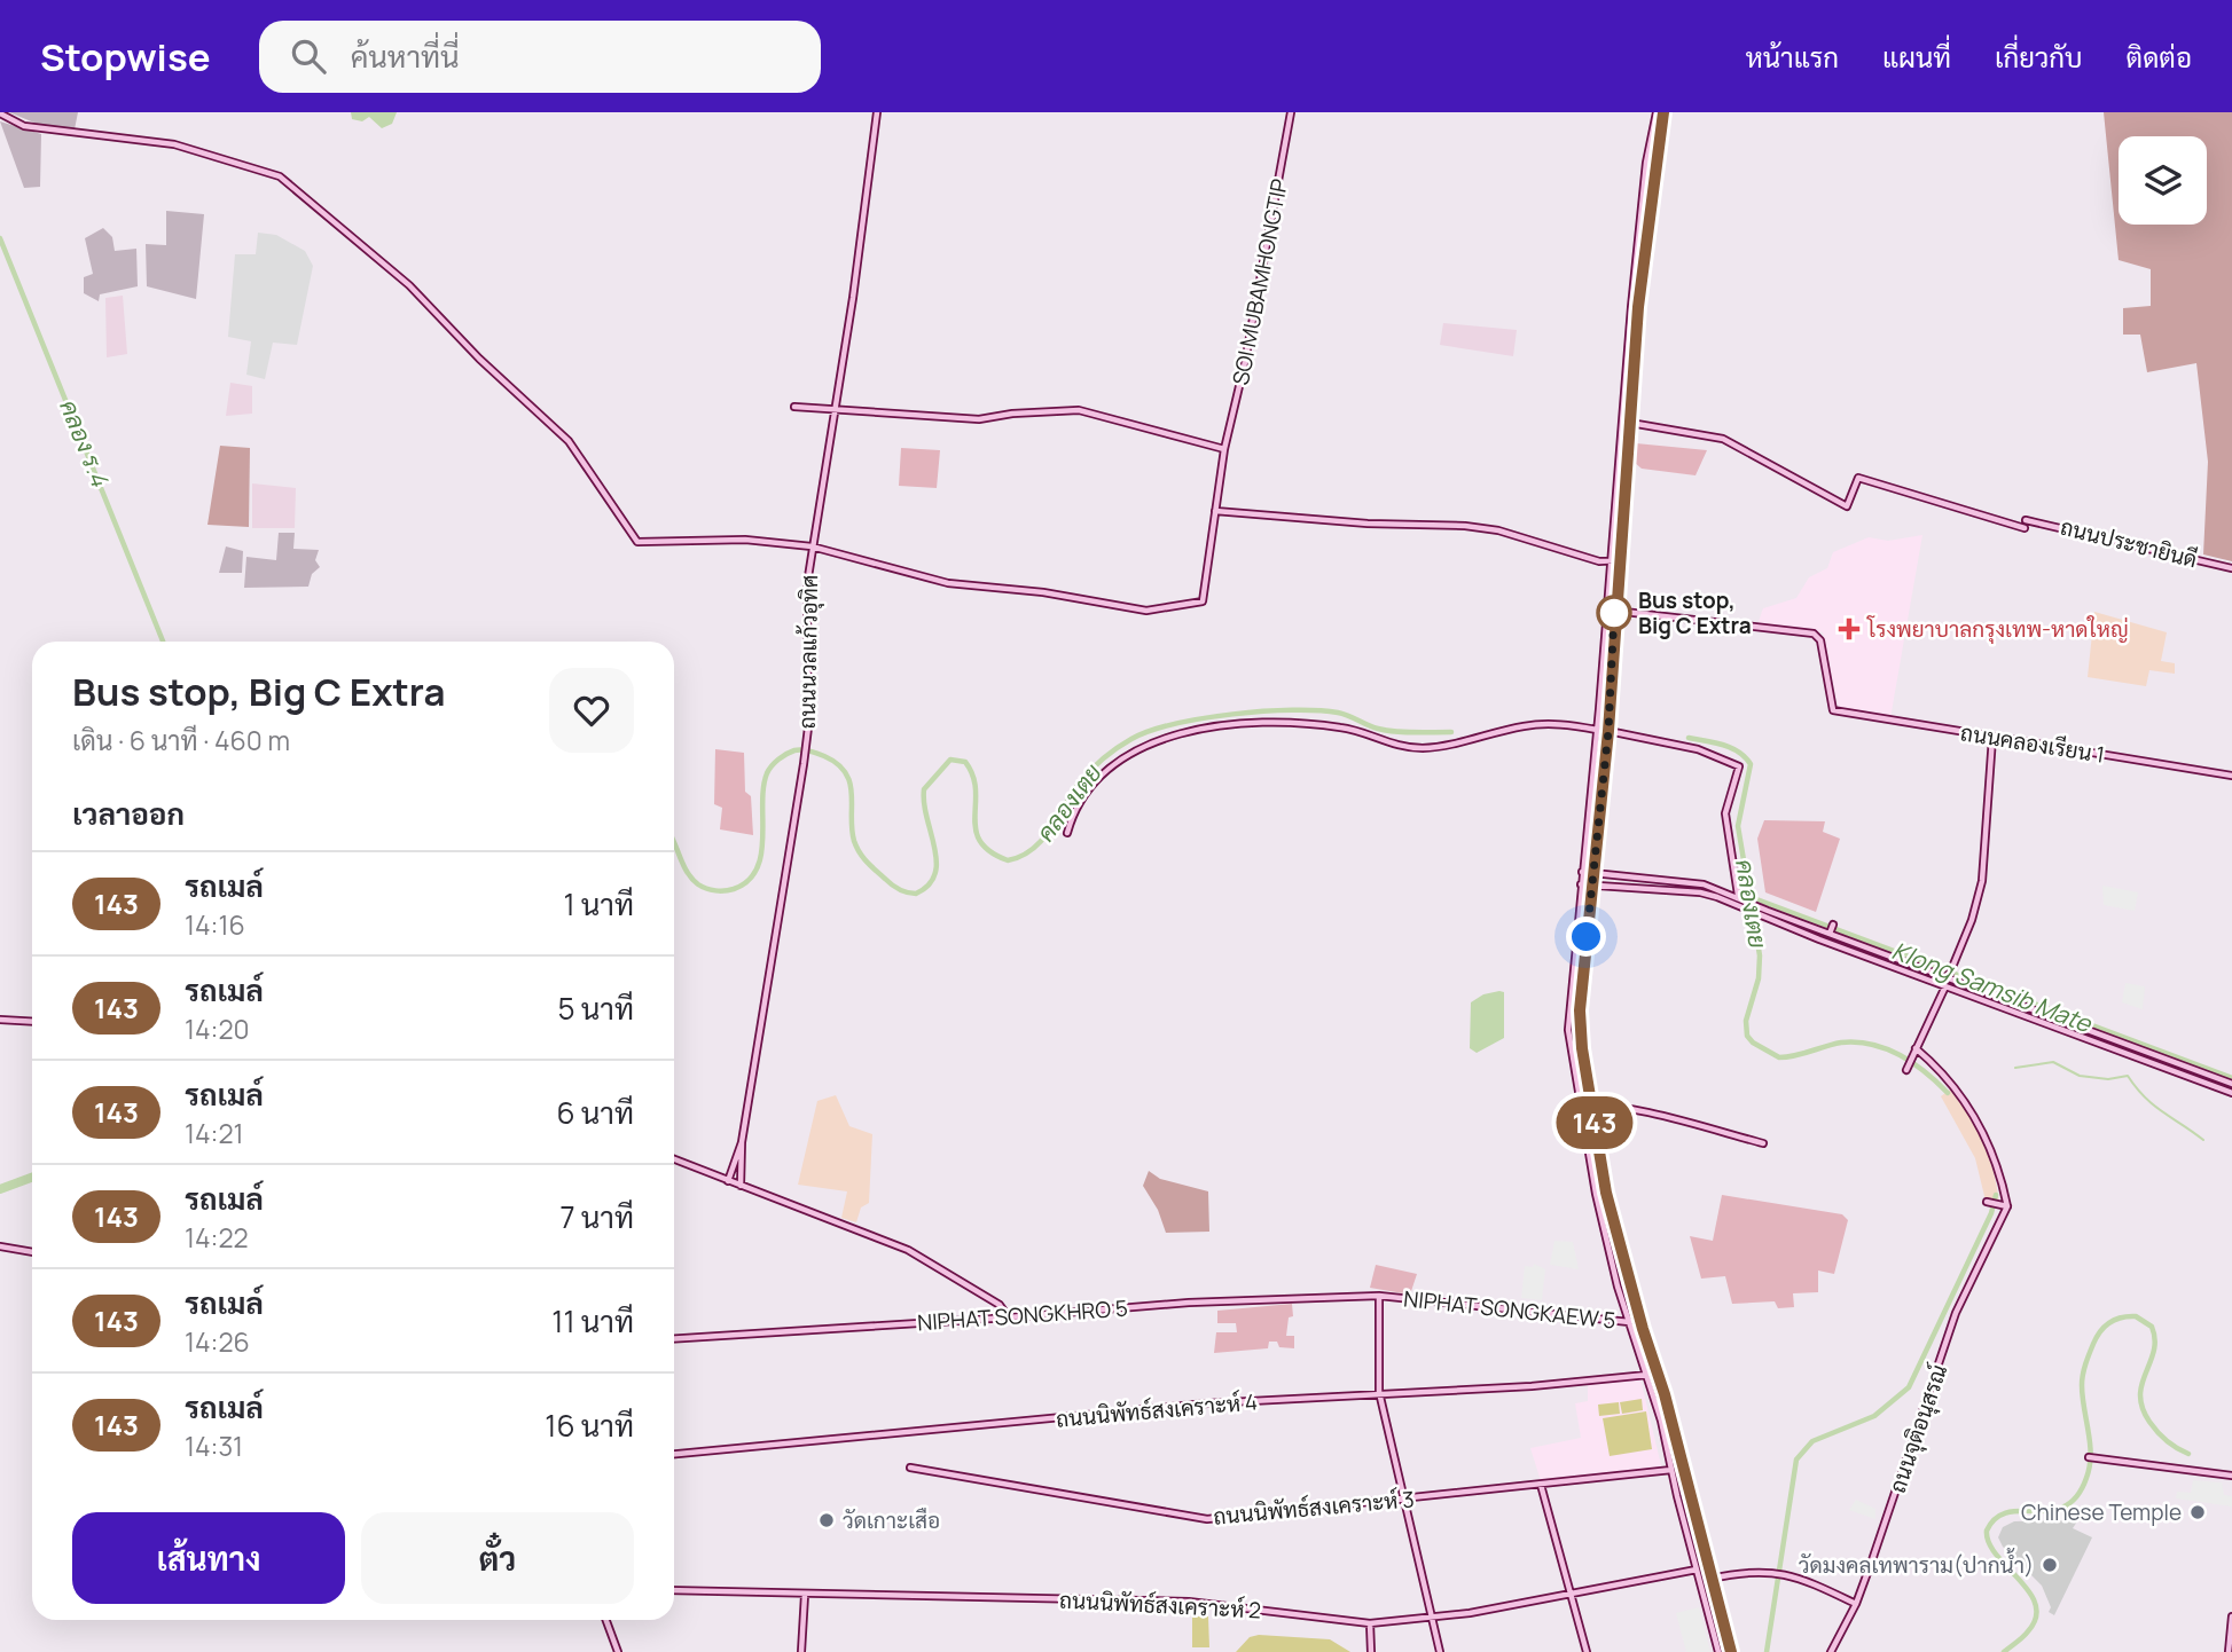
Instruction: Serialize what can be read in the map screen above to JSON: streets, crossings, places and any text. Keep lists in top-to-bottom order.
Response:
{
  "streets": {
    "street": [
      "SOI MUBAMHONGTIP",
      "ถนนประชายินดี",
      "ถนนนวลแก้วอุทิศ",
      "ถนนคลองเรียน 1",
      "NIPHAT SONGKAEW 5",
      "NIPHAT SONGKHRO 5",
      "ถนนนิพัทธ์สงเคราะห์ 4",
      "ถนนจุติอนุสรณ์",
      "ถนนนิพัทธ์สงเคราะห์ 3",
      "ถนนนิพัทธ์สงเคราะห์ 2"
    ]
  },
  "crossings": [
    ["SOI MUBAMHONGTIP", "ถนนนวลแก้วอุทิศ"],
    ["NIPHAT SONGKAEW 5", "NIPHAT SONGKHRO 5"]
  ],
  "water": ["คลอง ร.4", "คลองเตย", "Klong Samsib Mate"],
  "places": {
    "other": [
      "Bus stop, Big C Extra",
      "Chinese Temple",
      "วัดเกาะเสือ",
      "วัดมงคลเทพาราม(ปากน้ำ)"
    ],
    "health": ["โรงพยาบาลกรุงเทพ-หาดใหญ่"]
  },
  "lines": ["bus line 143"],
  "page": {
    "header": "Stopwise",
    "search": "ค้นหาที่นี่",
    "nav": [
      "หน้าแรก",
      "แผนที่",
      "เกี่ยวกับ",
      "ติดต่อ"
    ],
    "on_map": "143",
    "heading": [
      ["Bus stop, Big C Extra", "เดิน · 6 นาที · 460 m"],
      "เวลาออก"
    ],
    "list": [
      {
        "mark": "143",
        "name": "รถเมล์",
        "note": "14:16",
        "value": "1 นาที"
      },
      {
        "mark": "143",
        "name": "รถเมล์",
        "note": "14:20",
        "value": "5 นาที"
      },
      {
        "mark": "143",
        "name": "รถเมล์",
        "note": "14:21",
        "value": "6 นาที"
      },
      {
        "mark": "143",
        "name": "รถเมล์",
        "note": "14:22",
        "value": "7 นาที"
      },
      {
        "mark": "143",
        "name": "รถเมล์",
        "note": "14:26",
        "value": "11 นาที"
      },
      {
        "mark": "143",
        "name": "รถเมล์",
        "note": "14:31",
        "value": "16 นาที"
      }
    ],
    "buttons": ["เส้นทาง", "ตั๋ว"]
  }
}
